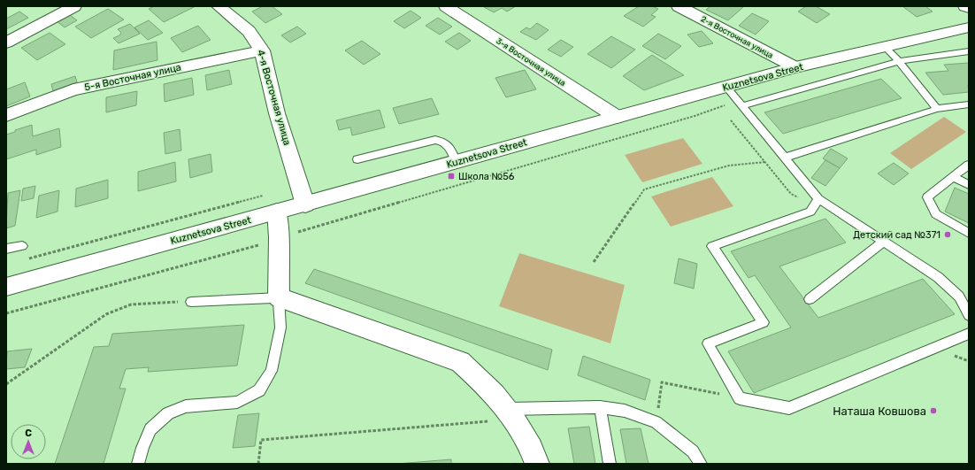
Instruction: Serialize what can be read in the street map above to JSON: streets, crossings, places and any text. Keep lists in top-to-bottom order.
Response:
{
  "streets": {
    "street": [
      "2-я Восточная улица",
      "3-я Восточная улица",
      "5-я Восточная улица",
      "Kuznetsova Street",
      "4-я Восточная улица"
    ]
  },
  "crossings": [
    ["2-я Восточная улица", "Kuznetsova Street"],
    ["3-я Восточная улица", "Kuznetsova Street"],
    ["5-я Восточная улица", "4-я Восточная улица"],
    ["Kuznetsova Street", "4-я Восточная улица"]
  ],
  "places": {
    "transit": ["Школа №56"],
    "other": ["Детский сад №371", "Наташа Ковшова"]
  },
  "north": "top"
}
